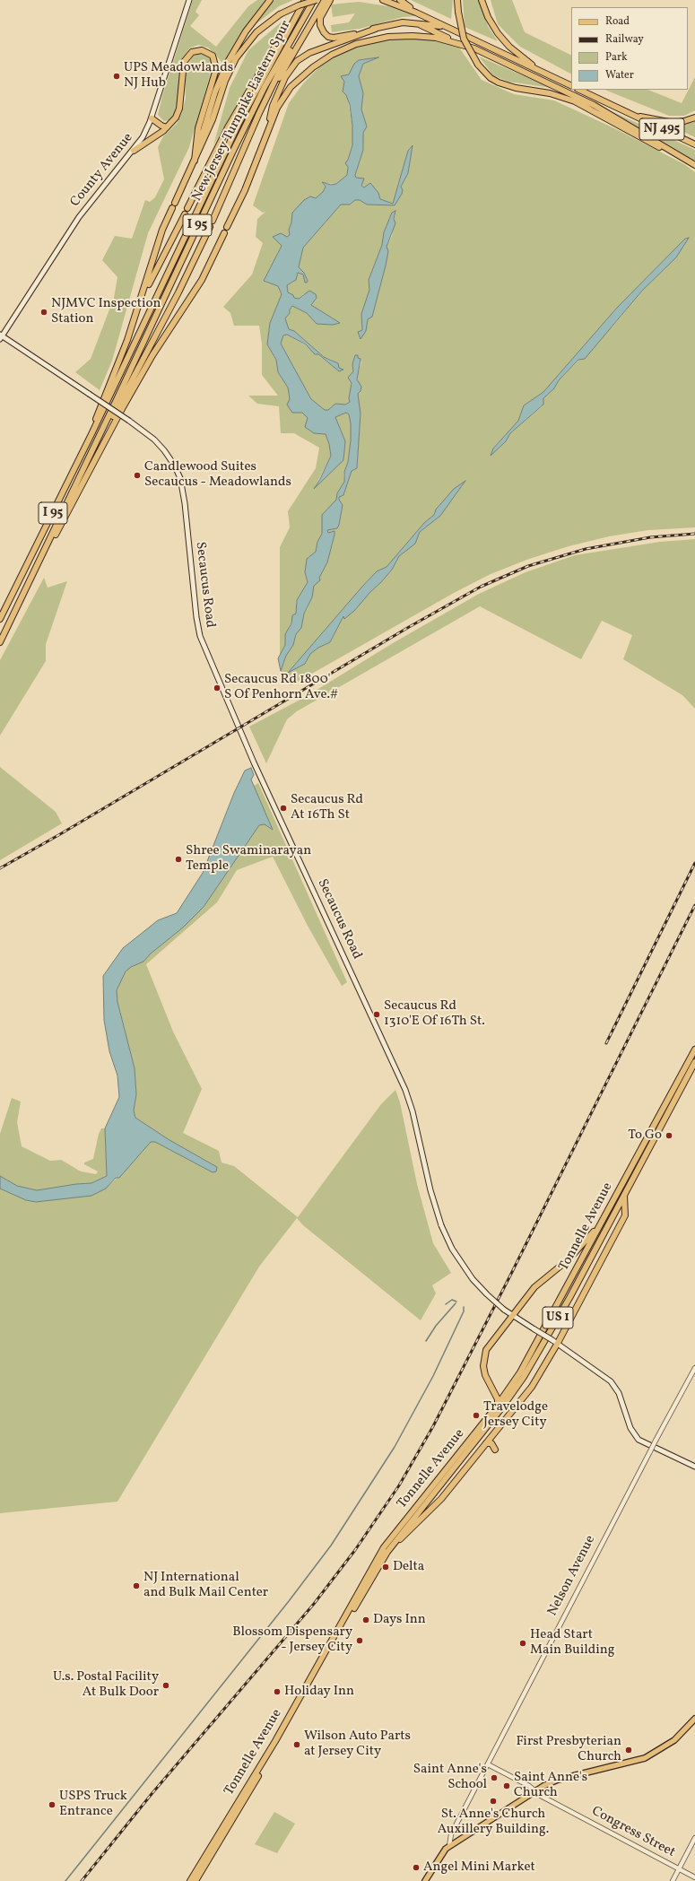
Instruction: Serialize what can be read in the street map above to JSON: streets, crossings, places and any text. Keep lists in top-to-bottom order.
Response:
{
  "streets": {
    "highway": [
      "New Jersey Turnpike Eastern Spur",
      "NJ 495",
      "I 95",
      "Tonnelle Avenue",
      "US 1"
    ],
    "main road": ["County Avenue", "Secaucus Road"],
    "street": ["Nelson Avenue", "Congress Street"]
  },
  "crossings": [
    ["County Avenue", "Secaucus Road"],
    ["Nelson Avenue", "Congress Street"]
  ],
  "places": [
    "UPS Meadowlands NJ Hub",
    "NJMVC Inspection Station",
    "Candlewood Suites Secaucus - Meadowlands",
    "Secaucus Rd 1800' S Of Penhorn Ave.#",
    "Secaucus Rd At 16Th St",
    "Shree Swaminarayan Temple",
    "Secaucus Rd 1310'E Of 16Th St.",
    "To Go",
    "Travelodge Jersey City",
    "Delta",
    "NJ International and Bulk Mail Center",
    "Days Inn",
    "Blossom Dispensary - Jersey City",
    "Head Start Main Building",
    "U.s. Postal Facility At Bulk Door",
    "Holiday Inn",
    "Wilson Auto Parts at Jersey City",
    "First Presbyterian Church",
    "Saint Anne's School",
    "Saint Anne's Church",
    "St. Anne's Church Auxillery Building.",
    "USPS Truck Entrance",
    "Angel Mini Market"
  ],
  "legend": [
    "Road",
    "Railway",
    "Park",
    "Water"
  ]
}
